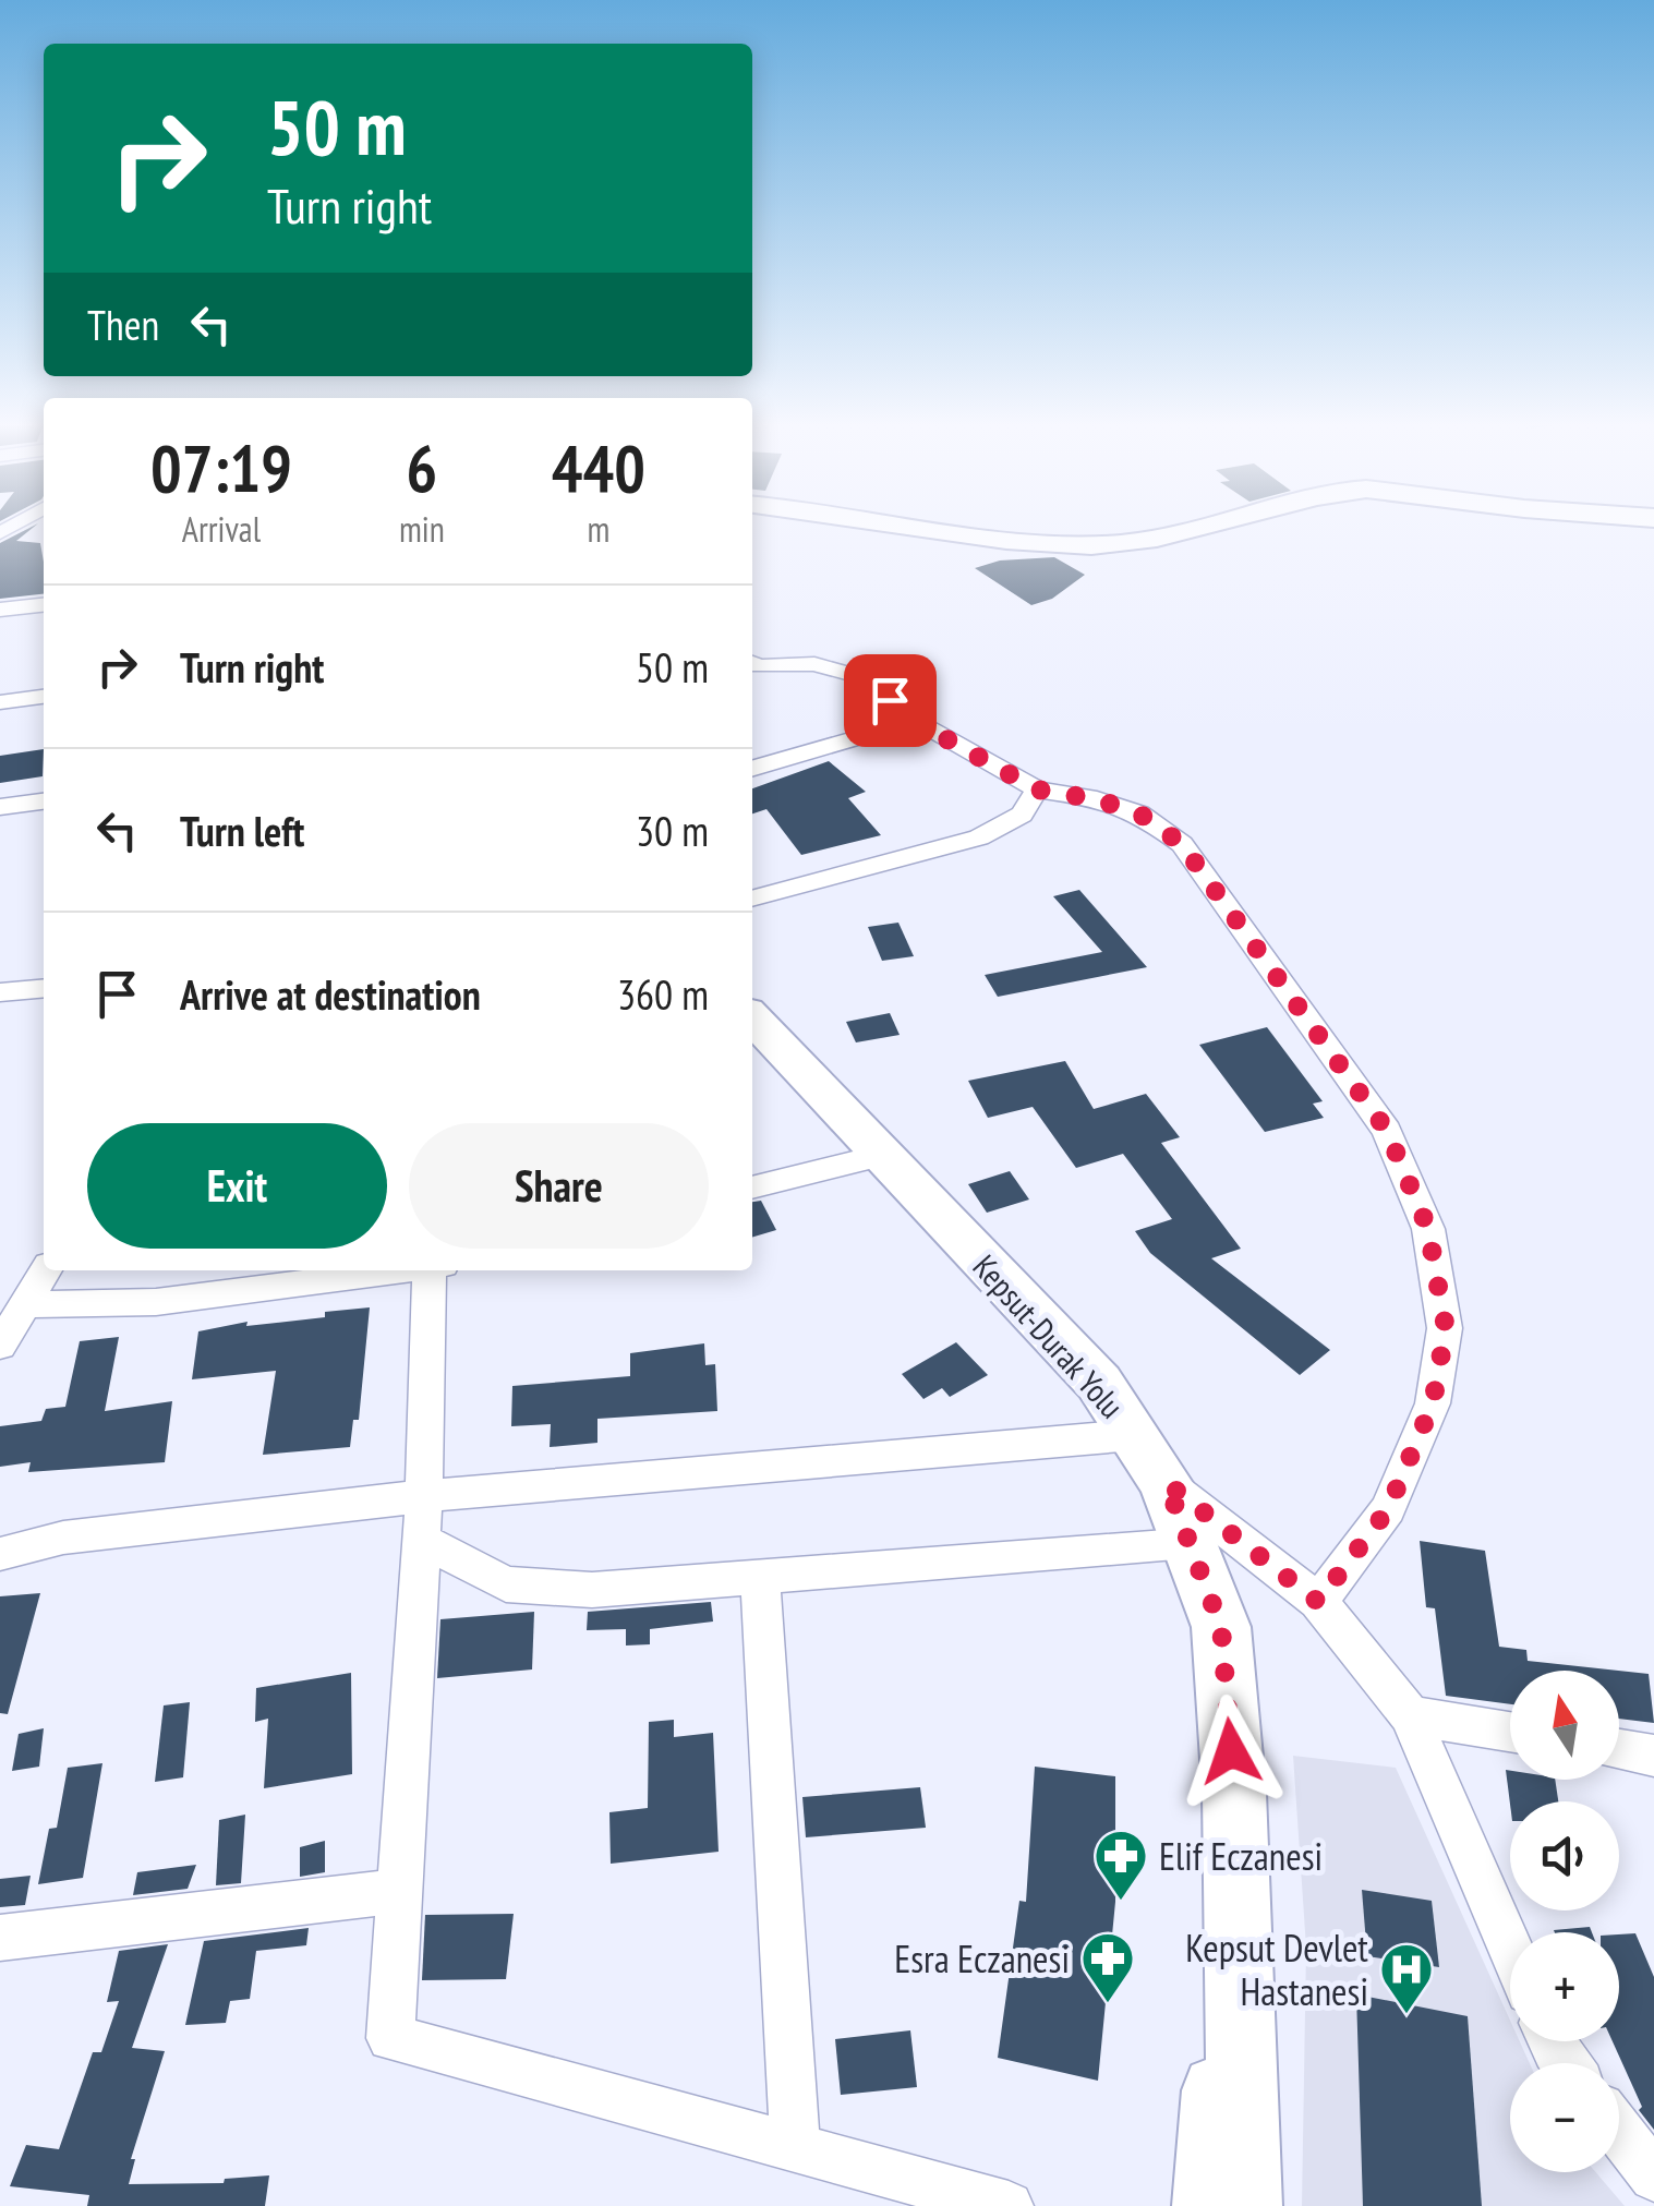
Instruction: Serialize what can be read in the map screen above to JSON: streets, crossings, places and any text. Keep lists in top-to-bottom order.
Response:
{
  "streets": {
    "street": ["Kepsut-Durak Yolu"]
  },
  "places": {
    "pharmacy": ["Elif Eczanesi", "Esra Eczanesi"],
    "hospital": ["Kepsut Devlet Hastanesi"]
  },
  "north": "top",
  "page": {
    "turn": ["50 m", "Turn right"],
    "then": "Then",
    "eta": [
      "07:19",
      "Arrival",
      "6",
      "min",
      "440",
      "m"
    ],
    "list": [
      {
        "name": "Turn right",
        "value": "50 m"
      },
      {
        "name": "Turn left",
        "value": "30 m"
      },
      {
        "name": "Arrive at destination",
        "value": "360 m"
      }
    ],
    "buttons": ["Exit", "Share"],
    "map_buttons": ["+", "−"]
  }
}
